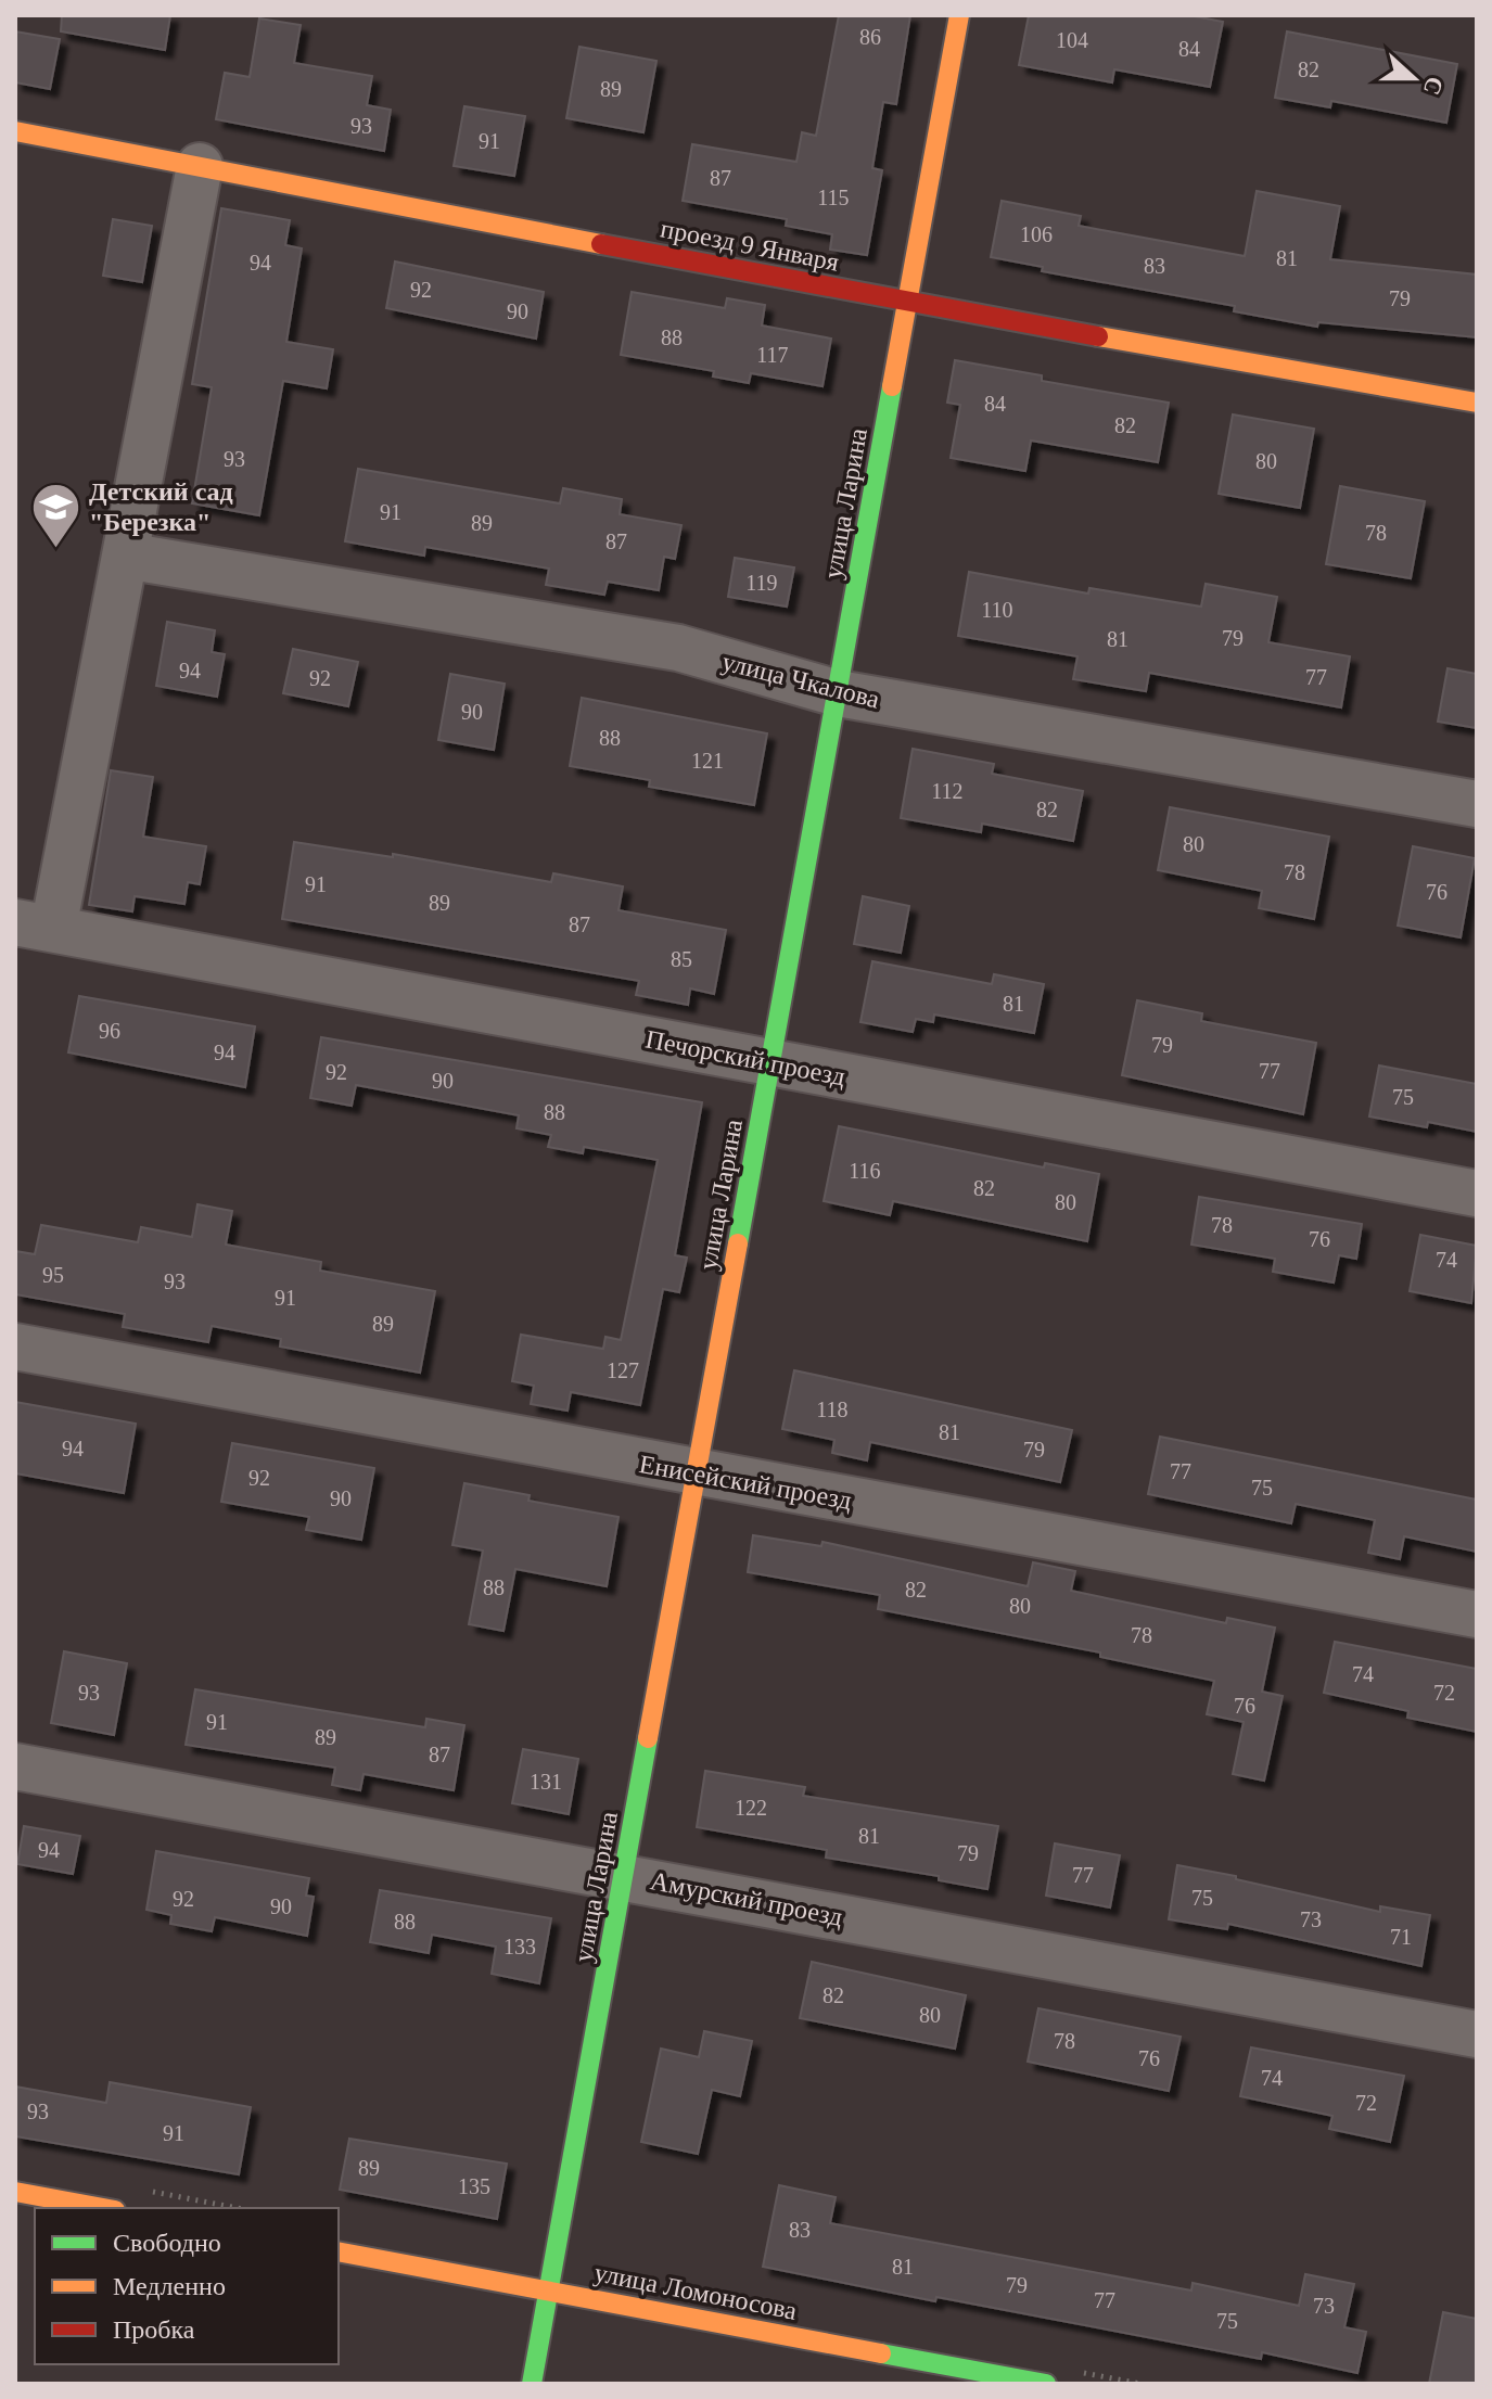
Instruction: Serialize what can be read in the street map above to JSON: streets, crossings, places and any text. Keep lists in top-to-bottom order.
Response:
{
  "streets": {
    "street": [
      "проезд 9 Января",
      "улица Ларина",
      "улица Чкалова",
      "Печорский проезд",
      "Енисейский проезд",
      "Амурский проезд",
      "улица Ломоносова"
    ]
  },
  "crossings": [
    ["проезд 9 Января", "улица Ларина"],
    ["улица Ларина", "улица Чкалова"],
    ["улица Ларина", "Печорский проезд"],
    ["улица Ларина", "Енисейский проезд"],
    ["улица Ларина", "Амурский проезд"],
    ["улица Ларина", "улица Ломоносова"]
  ],
  "places": {
    "school or university": ["Детский сад \"Березка\""]
  },
  "house_numbers": [
    "86",
    "104",
    "84",
    "82",
    "89",
    "93",
    "91",
    "87",
    "115",
    "106",
    "81",
    "94",
    "83",
    "92",
    "79",
    "90",
    "88",
    "117",
    "84",
    "82",
    "93",
    "80",
    "91",
    "89",
    "78",
    "87",
    "119",
    "110",
    "79",
    "81",
    "94",
    "77",
    "92",
    "90",
    "88",
    "121",
    "112",
    "82",
    "80",
    "78",
    "91",
    "76",
    "89",
    "87",
    "85",
    "81",
    "96",
    "79",
    "94",
    "77",
    "92",
    "90",
    "75",
    "88",
    "116",
    "82",
    "80",
    "78",
    "76",
    "74",
    "95",
    "93",
    "91",
    "89",
    "127",
    "118",
    "81",
    "94",
    "79",
    "77",
    "92",
    "75",
    "90",
    "88",
    "82",
    "80",
    "78",
    "74",
    "93",
    "72",
    "76",
    "91",
    "89",
    "87",
    "131",
    "122",
    "81",
    "94",
    "79",
    "77",
    "75",
    "92",
    "90",
    "73",
    "88",
    "71",
    "133",
    "82",
    "80",
    "78",
    "76",
    "74",
    "72",
    "93",
    "91",
    "89",
    "135",
    "83",
    "81",
    "79",
    "77",
    "73",
    "75"
  ],
  "legend": ["Свободно", "Медленно", "Пробка"],
  "north": "right"
}
